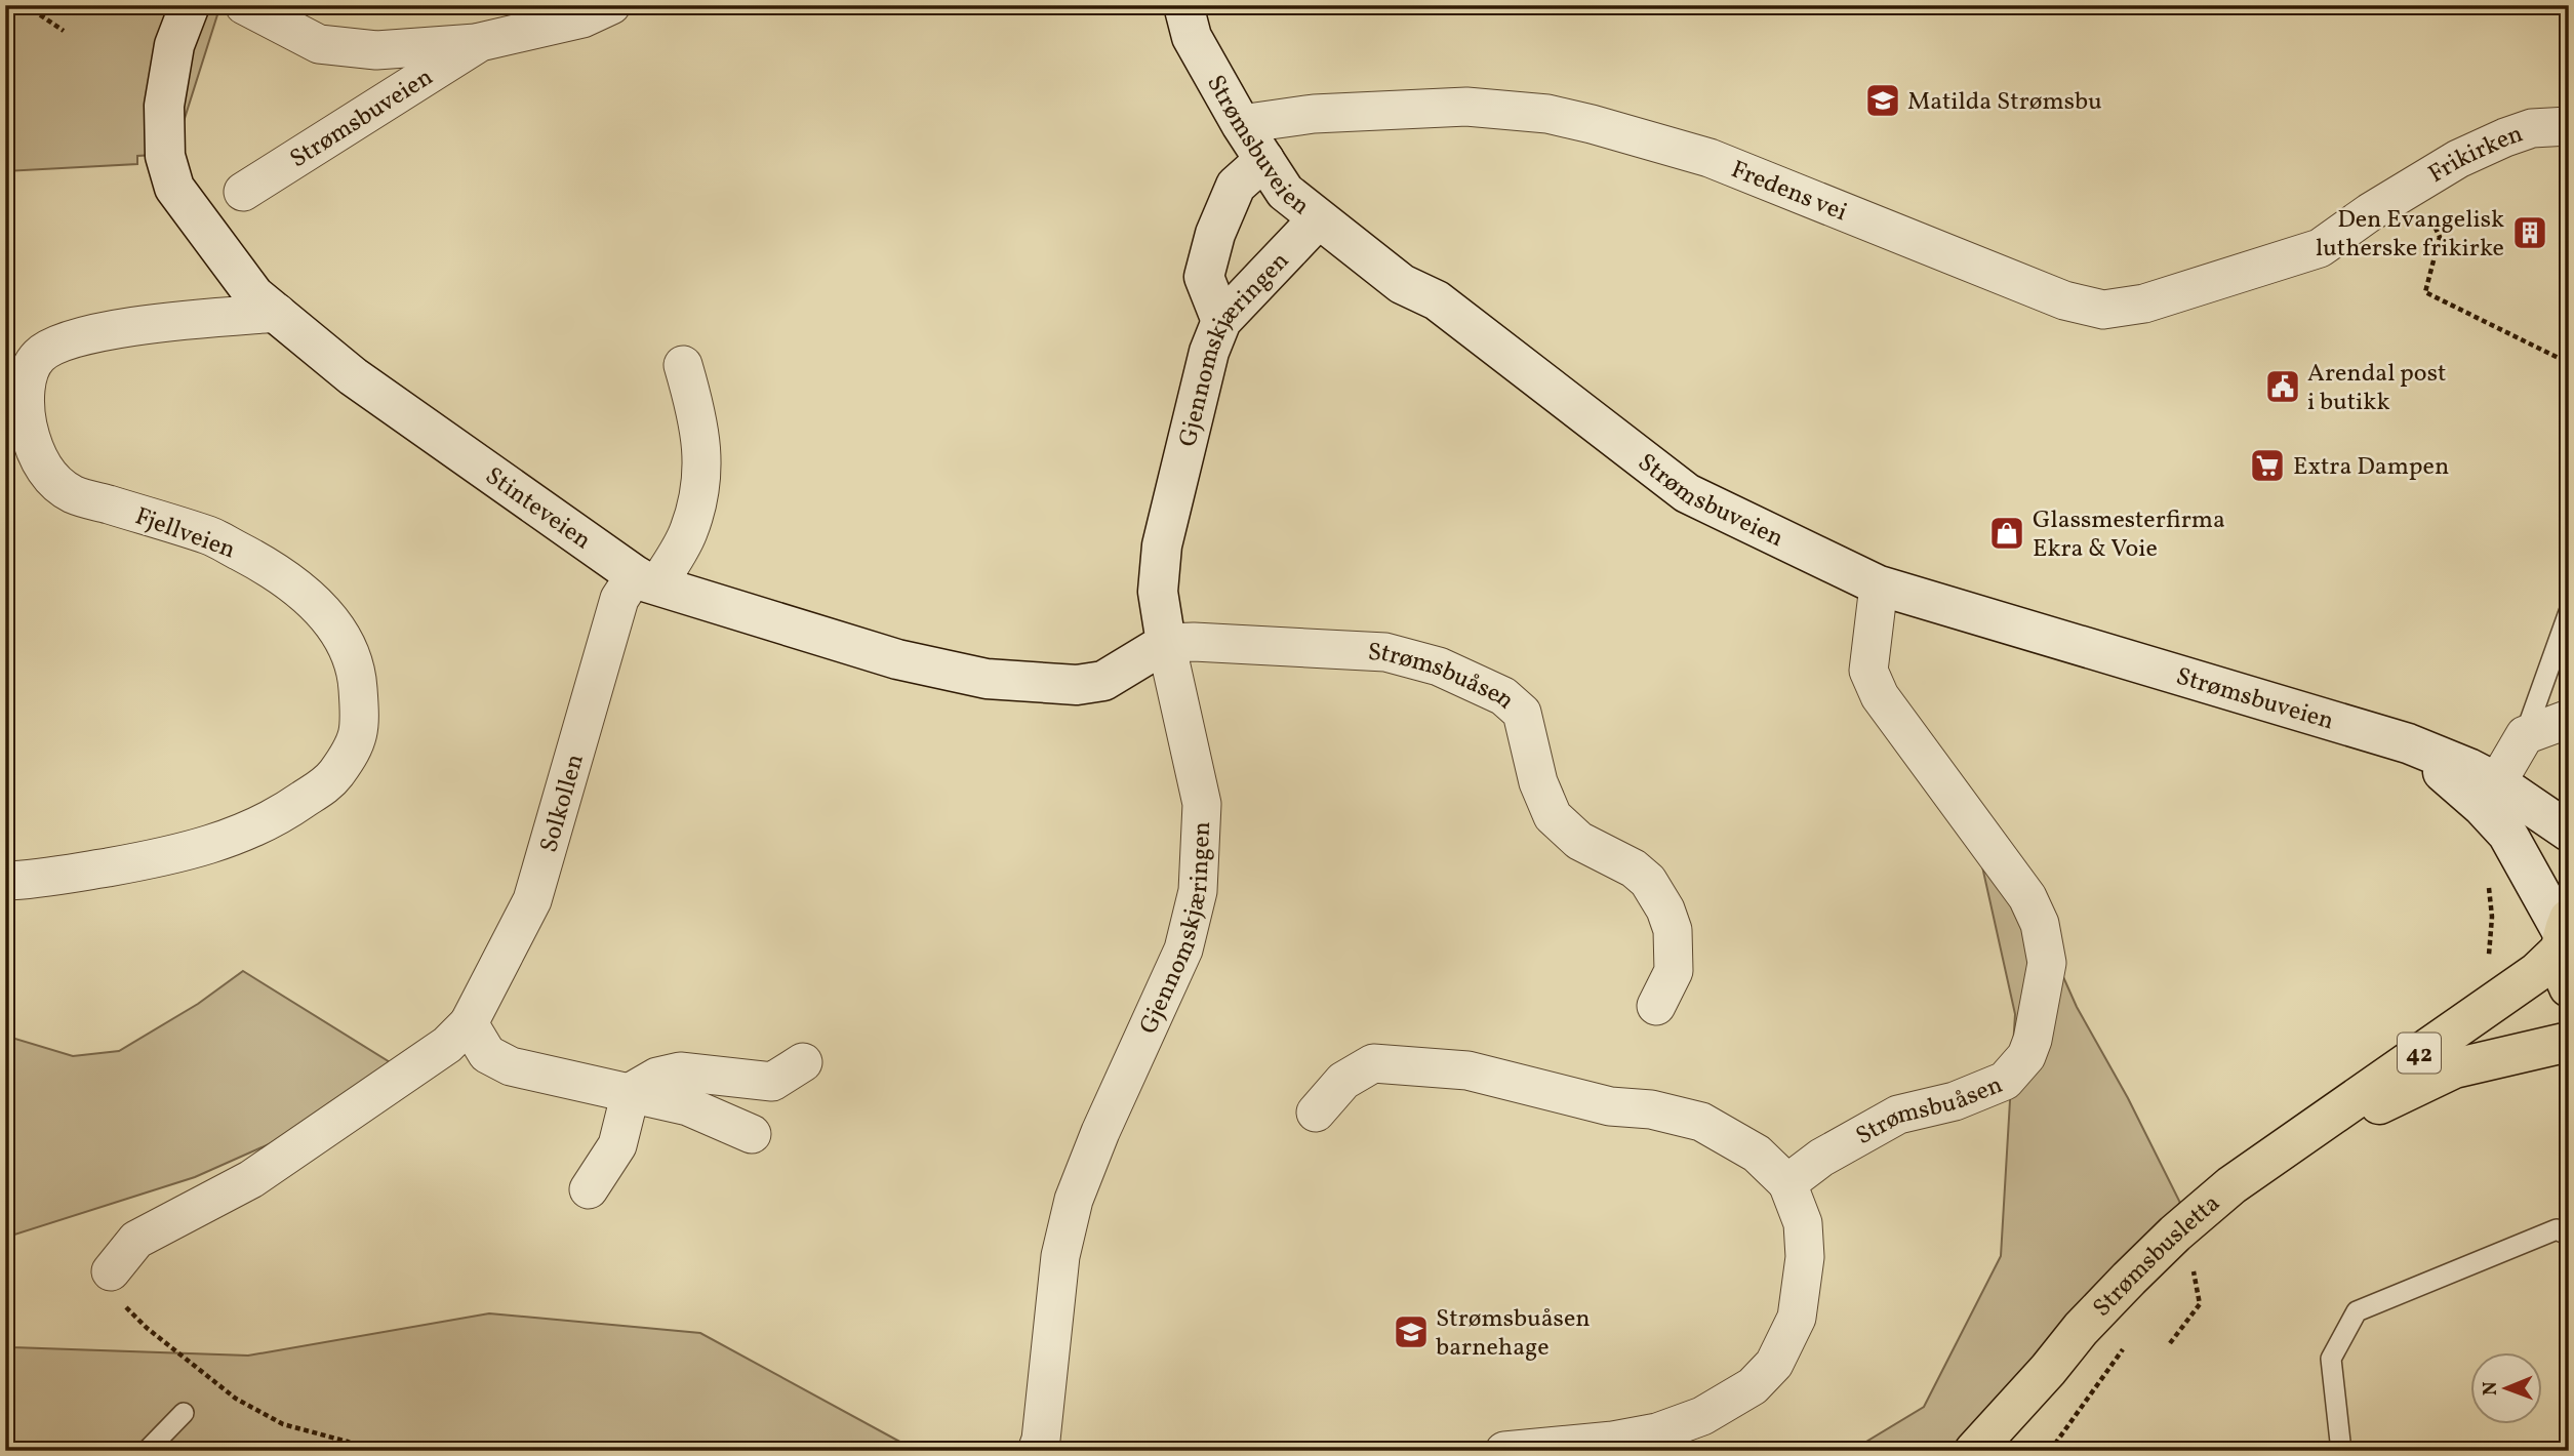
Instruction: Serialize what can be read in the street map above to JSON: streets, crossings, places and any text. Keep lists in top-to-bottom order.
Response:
{
  "streets": {
    "main road": ["42", "Strømsbusletta"],
    "street": [
      "Strømsbuveien",
      "Frikirken",
      "Fredens vei",
      "Gjennomskjæringen",
      "Stinteveien",
      "Fjellveien",
      "Strømsbuåsen",
      "Solkollen"
    ]
  },
  "crossings": [
    ["Strømsbuveien", "Fredens vei"],
    ["Strømsbuveien", "Gjennomskjæringen"],
    ["Strømsbuveien", "Strømsbuåsen"],
    ["Strømsbuveien", "Strømsbusletta"],
    ["Frikirken", "Fredens vei"],
    ["Gjennomskjæringen", "Stinteveien"],
    ["Gjennomskjæringen", "Strømsbuåsen"],
    ["Stinteveien", "Fjellveien"],
    ["Stinteveien", "Strømsbuåsen"],
    ["Stinteveien", "Solkollen"]
  ],
  "places": {
    "school or university": ["Matilda Strømsbu", "Strømsbuåsen barnehage"],
    "building": ["Den Evangelisk lutherske frikirke"],
    "public building": ["Arendal post i butikk"],
    "supermarket": ["Extra Dampen"],
    "shop": ["Glassmesterfirma Ekra & Voie"]
  },
  "north": "left"
}
